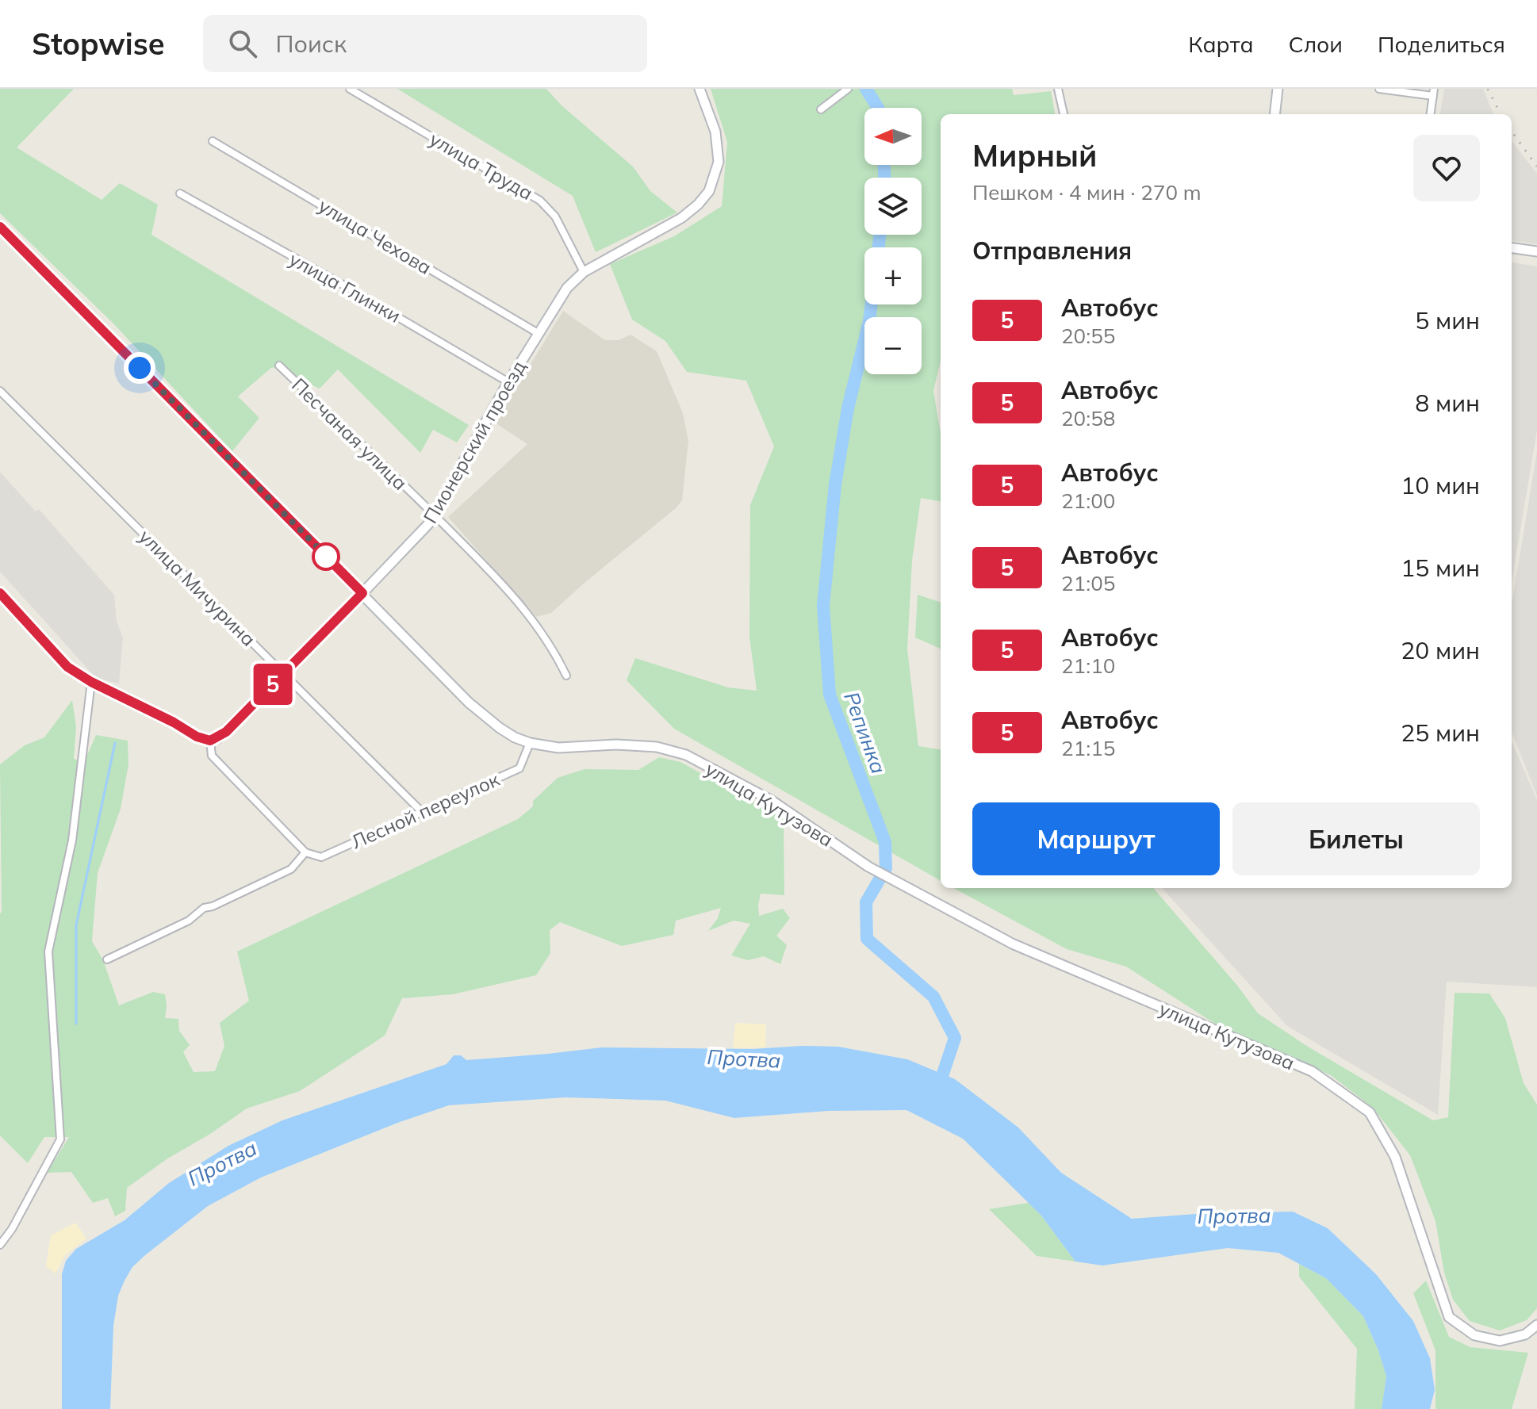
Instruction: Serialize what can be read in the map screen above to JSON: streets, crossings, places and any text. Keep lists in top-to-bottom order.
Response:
{
  "streets": {
    "main road": ["Пионерский проезд", "улица Кутузова"],
    "street": [
      "улица Труда",
      "улица Чехова",
      "улица Глинки",
      "Песчаная улица",
      "улица Мичурина",
      "Лесной переулок"
    ]
  },
  "crossings": [
    ["улица Труда", "Пионерский проезд"],
    ["улица Чехова", "Пионерский проезд"],
    ["улица Глинки", "Пионерский проезд"],
    ["Песчаная улица", "Пионерский проезд"],
    ["Пионерский проезд", "улица Мичурина"],
    ["Пионерский проезд", "улица Кутузова"],
    ["улица Мичурина", "Лесной переулок"],
    ["улица Кутузова", "Лесной переулок"]
  ],
  "water": ["Репинка", "Протва"],
  "lines": ["bus line 5"],
  "north": "left",
  "page": {
    "header": "Stopwise",
    "search": "Поиск",
    "nav": ["Карта", "Слои", "Поделиться"],
    "on_map": "5",
    "map_buttons": ["+", "−"],
    "heading": [
      ["Мирный", "Пешком · 4 мин · 270 m"],
      "Отправления"
    ],
    "list": [
      {
        "mark": "5",
        "name": "Автобус",
        "note": "20:55",
        "value": "5 мин"
      },
      {
        "mark": "5",
        "name": "Автобус",
        "note": "20:58",
        "value": "8 мин"
      },
      {
        "mark": "5",
        "name": "Автобус",
        "note": "21:00",
        "value": "10 мин"
      },
      {
        "mark": "5",
        "name": "Автобус",
        "note": "21:05",
        "value": "15 мин"
      },
      {
        "mark": "5",
        "name": "Автобус",
        "note": "21:10",
        "value": "20 мин"
      },
      {
        "mark": "5",
        "name": "Автобус",
        "note": "21:15",
        "value": "25 мин"
      }
    ],
    "buttons": ["Маршрут", "Билеты"]
  }
}
